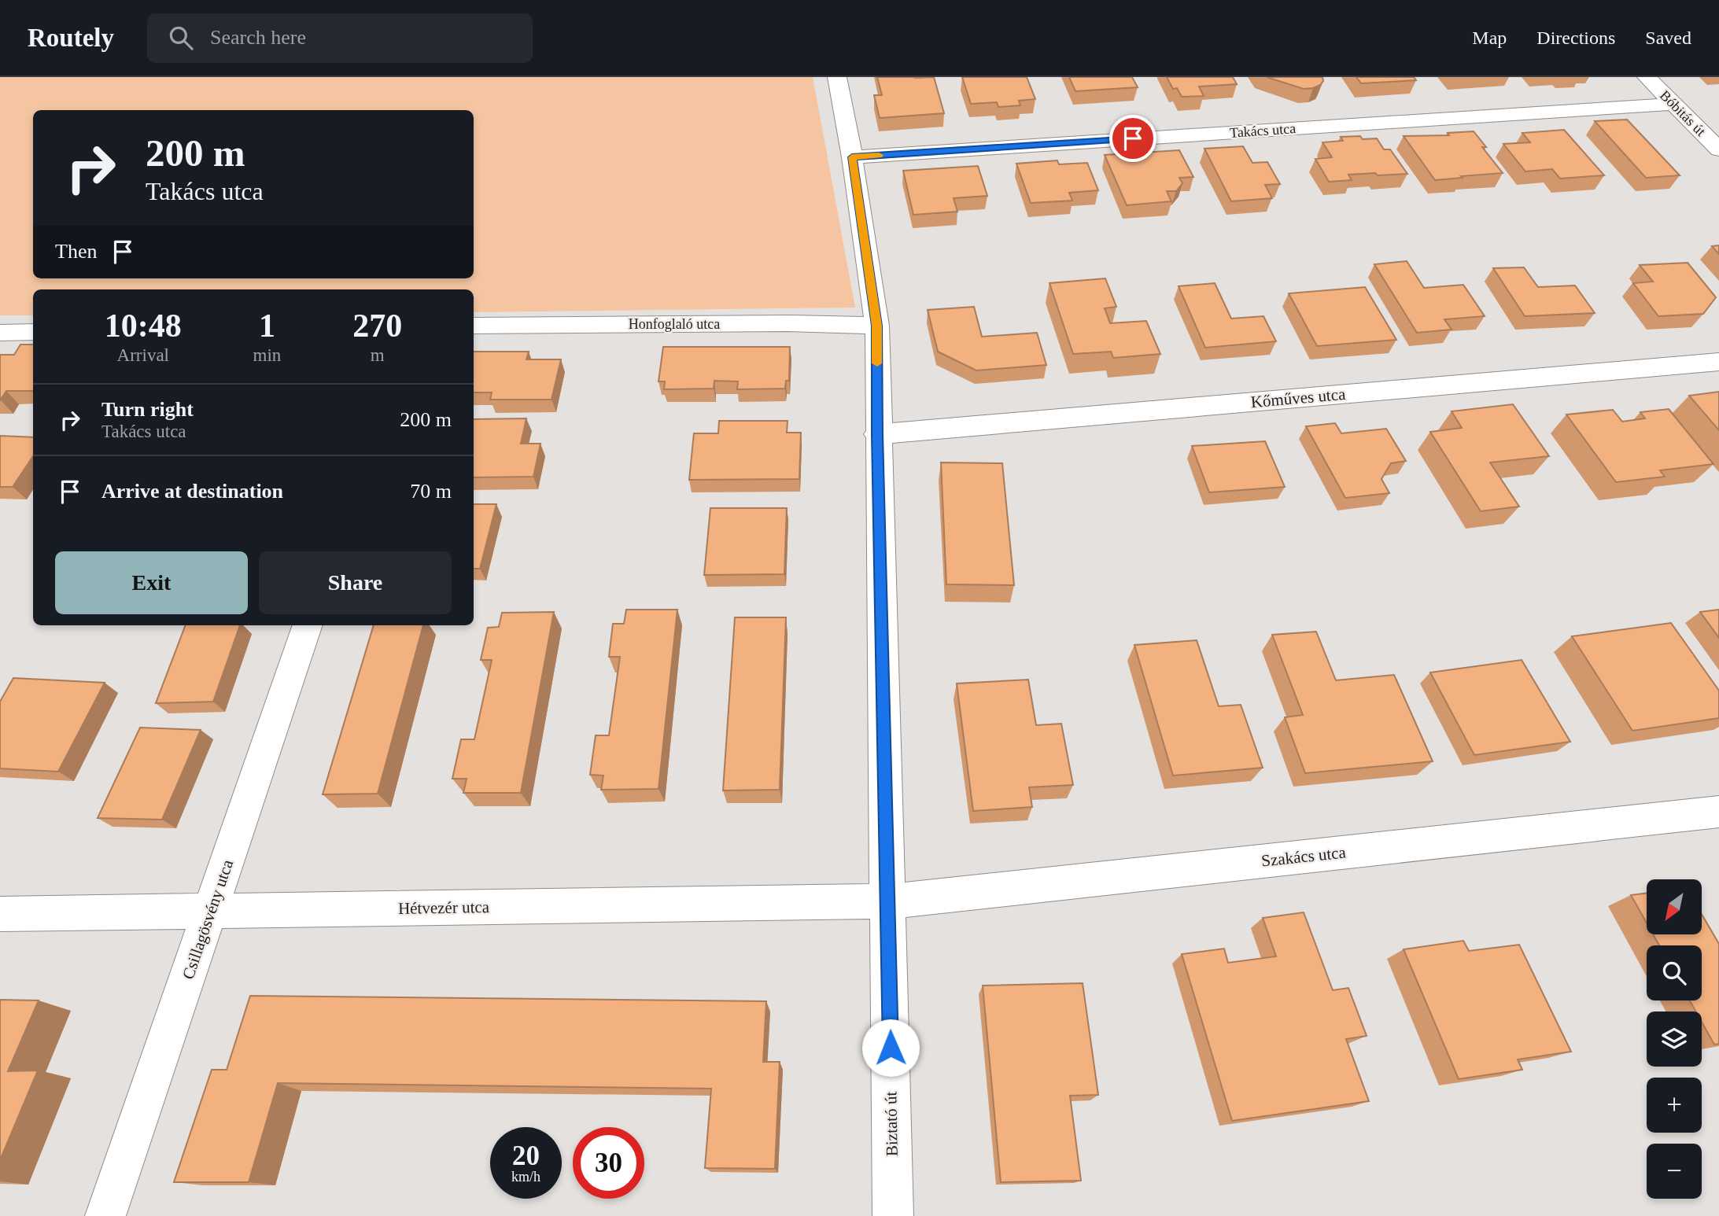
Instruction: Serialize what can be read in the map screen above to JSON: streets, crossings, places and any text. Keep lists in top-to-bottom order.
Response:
{
  "streets": {
    "street": [
      "Bóbitás út",
      "Takács utca",
      "Honfoglaló utca",
      "Kőműves utca",
      "Szakács utca",
      "Hétvezér utca",
      "Csillagösvény utca",
      "Biztató út"
    ]
  },
  "crossings": [
    ["Bóbitás út", "Takács utca"],
    ["Takács utca", "Biztató út"],
    ["Honfoglaló utca", "Biztató út"],
    ["Kőműves utca", "Biztató út"],
    ["Szakács utca", "Hétvezér utca"],
    ["Szakács utca", "Biztató út"],
    ["Hétvezér utca", "Csillagösvény utca"],
    ["Hétvezér utca", "Biztató út"]
  ],
  "north": "bottom left",
  "page": {
    "header": "Routely",
    "search": "Search here",
    "nav": ["Map", "Directions", "Saved"],
    "turn": ["200 m", "Takács utca"],
    "then": "Then",
    "eta": [
      "10:48",
      "Arrival",
      "1",
      "min",
      "270",
      "m"
    ],
    "list": [
      {
        "name": "Turn right",
        "note": "Takács utca",
        "value": "200 m"
      },
      {
        "name": "Arrive at destination",
        "value": "70 m"
      }
    ],
    "buttons": ["Exit", "Share"],
    "map_buttons": ["+", "−"],
    "speed": "20 km/h",
    "limit": "30"
  }
}
